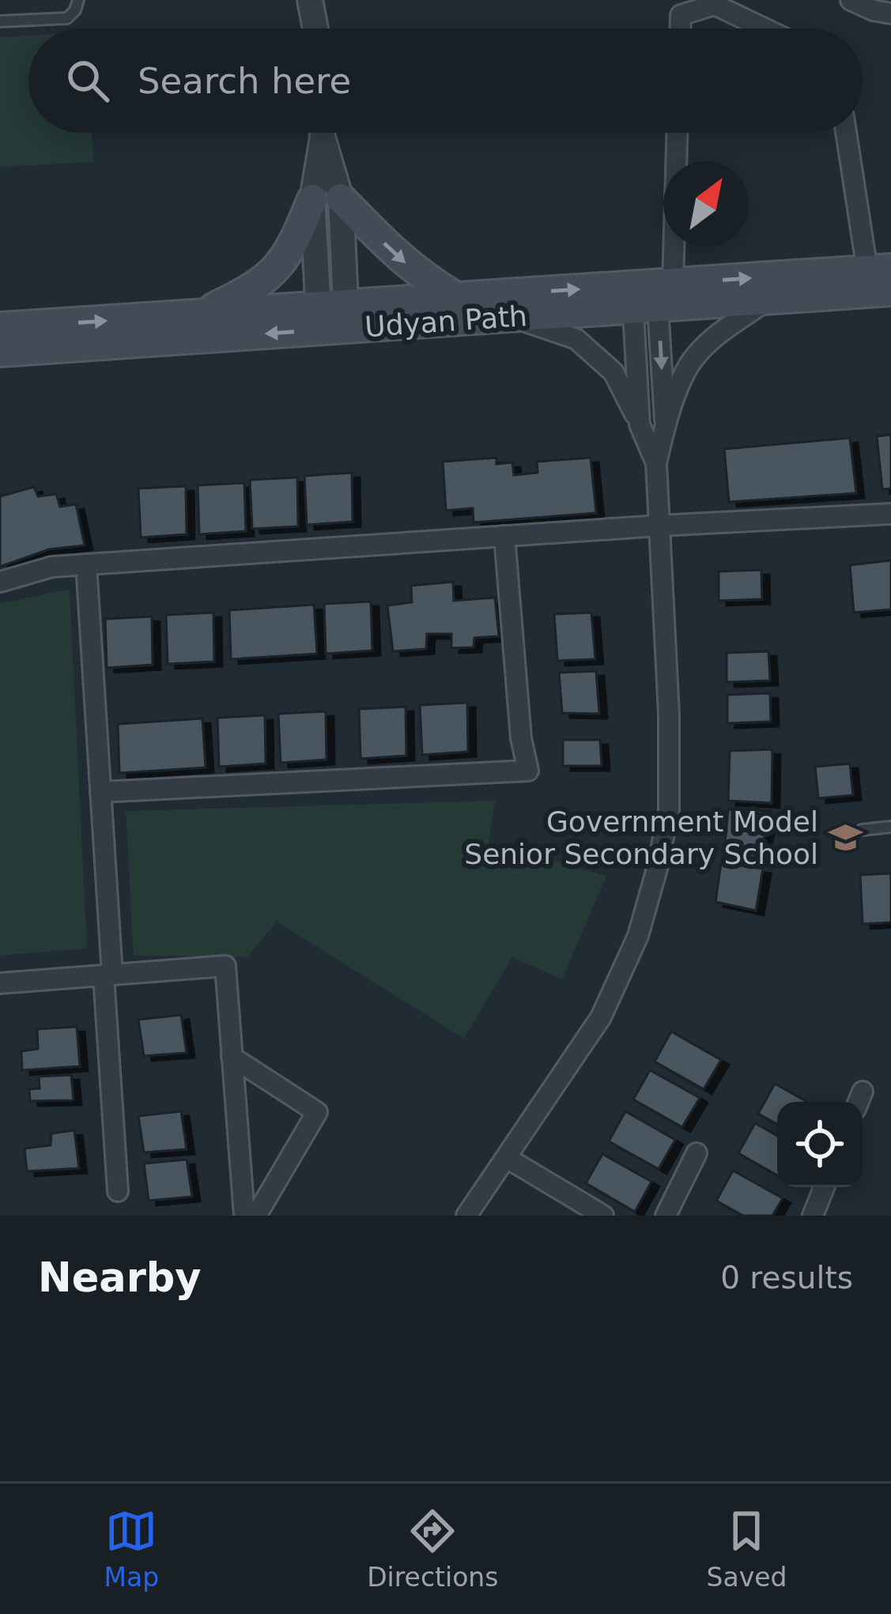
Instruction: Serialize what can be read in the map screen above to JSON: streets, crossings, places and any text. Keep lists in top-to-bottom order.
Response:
{
  "streets": {
    "main road": ["Udyan Path"]
  },
  "places": {
    "school or university": ["Government Model Senior Secondary School"]
  },
  "north": "top right",
  "page": {
    "search": "Search here",
    "heading": ["Nearby", "0 results"],
    "nav": ["Map", "Directions", "Saved"]
  }
}
